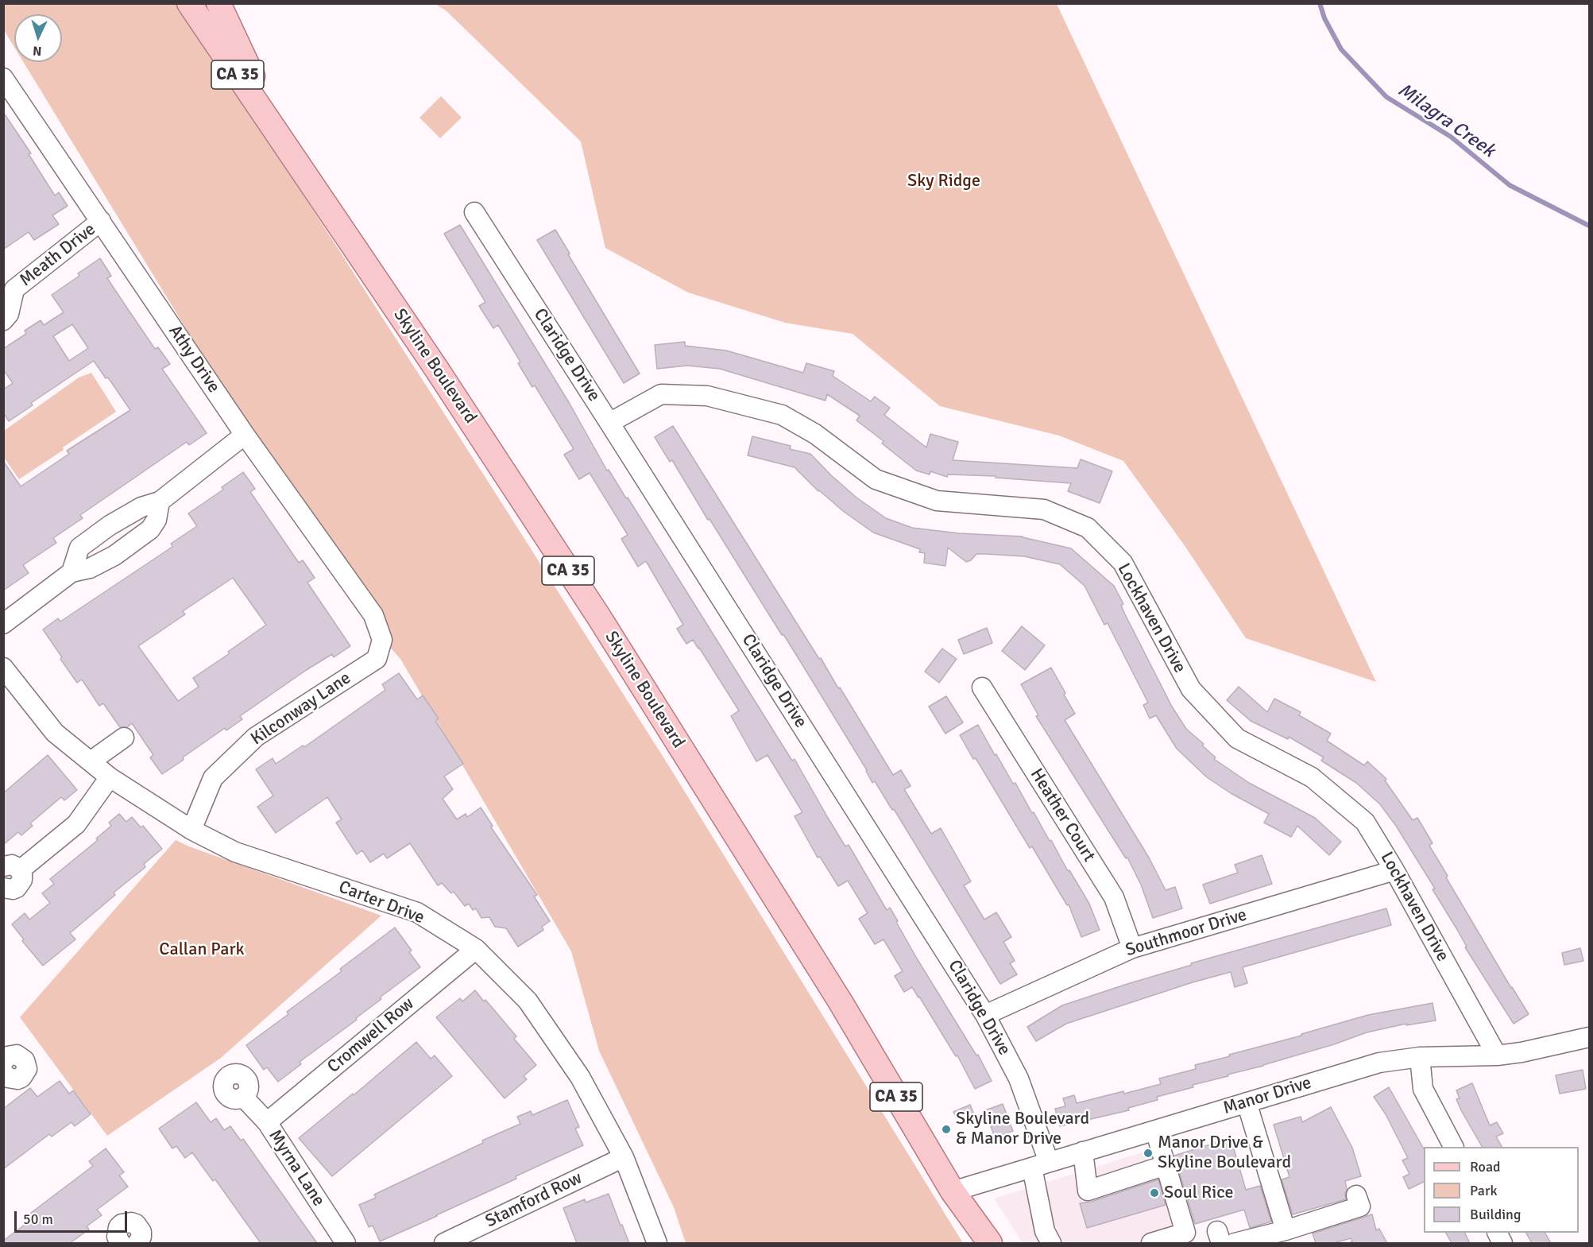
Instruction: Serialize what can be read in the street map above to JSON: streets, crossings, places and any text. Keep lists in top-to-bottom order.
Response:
{
  "streets": {
    "main road": ["CA 35", "Skyline Boulevard"],
    "street": [
      "Meath Drive",
      "Claridge Drive",
      "Athy Drive",
      "Lockhaven Drive",
      "Kilconway Lane",
      "Heather Court",
      "Carter Drive",
      "Southmoor Drive",
      "Cromwell Row",
      "Manor Drive",
      "Myrna Lane",
      "Stamford Row"
    ]
  },
  "crossings": [
    ["Meath Drive", "Athy Drive"],
    ["Claridge Drive", "Lockhaven Drive"],
    ["Claridge Drive", "Southmoor Drive"],
    ["Claridge Drive", "Manor Drive"],
    ["Athy Drive", "Kilconway Lane"],
    ["Skyline Boulevard", "Manor Drive"],
    ["Lockhaven Drive", "Southmoor Drive"],
    ["Lockhaven Drive", "Manor Drive"],
    ["Kilconway Lane", "Carter Drive"],
    ["Heather Court", "Southmoor Drive"],
    ["Carter Drive", "Cromwell Row"],
    ["Carter Drive", "Stamford Row"],
    ["Cromwell Row", "Myrna Lane"]
  ],
  "water": ["Milagra Creek"],
  "parks": ["Sky Ridge", "Callan Park"],
  "places": ["Skyline Boulevard & Manor Drive", "Manor Drive & Skyline Boulevard", "Soul Rice"],
  "legend": ["Road", "Park", "Building"],
  "scale_bar": "50 m",
  "north": "bottom"
}
